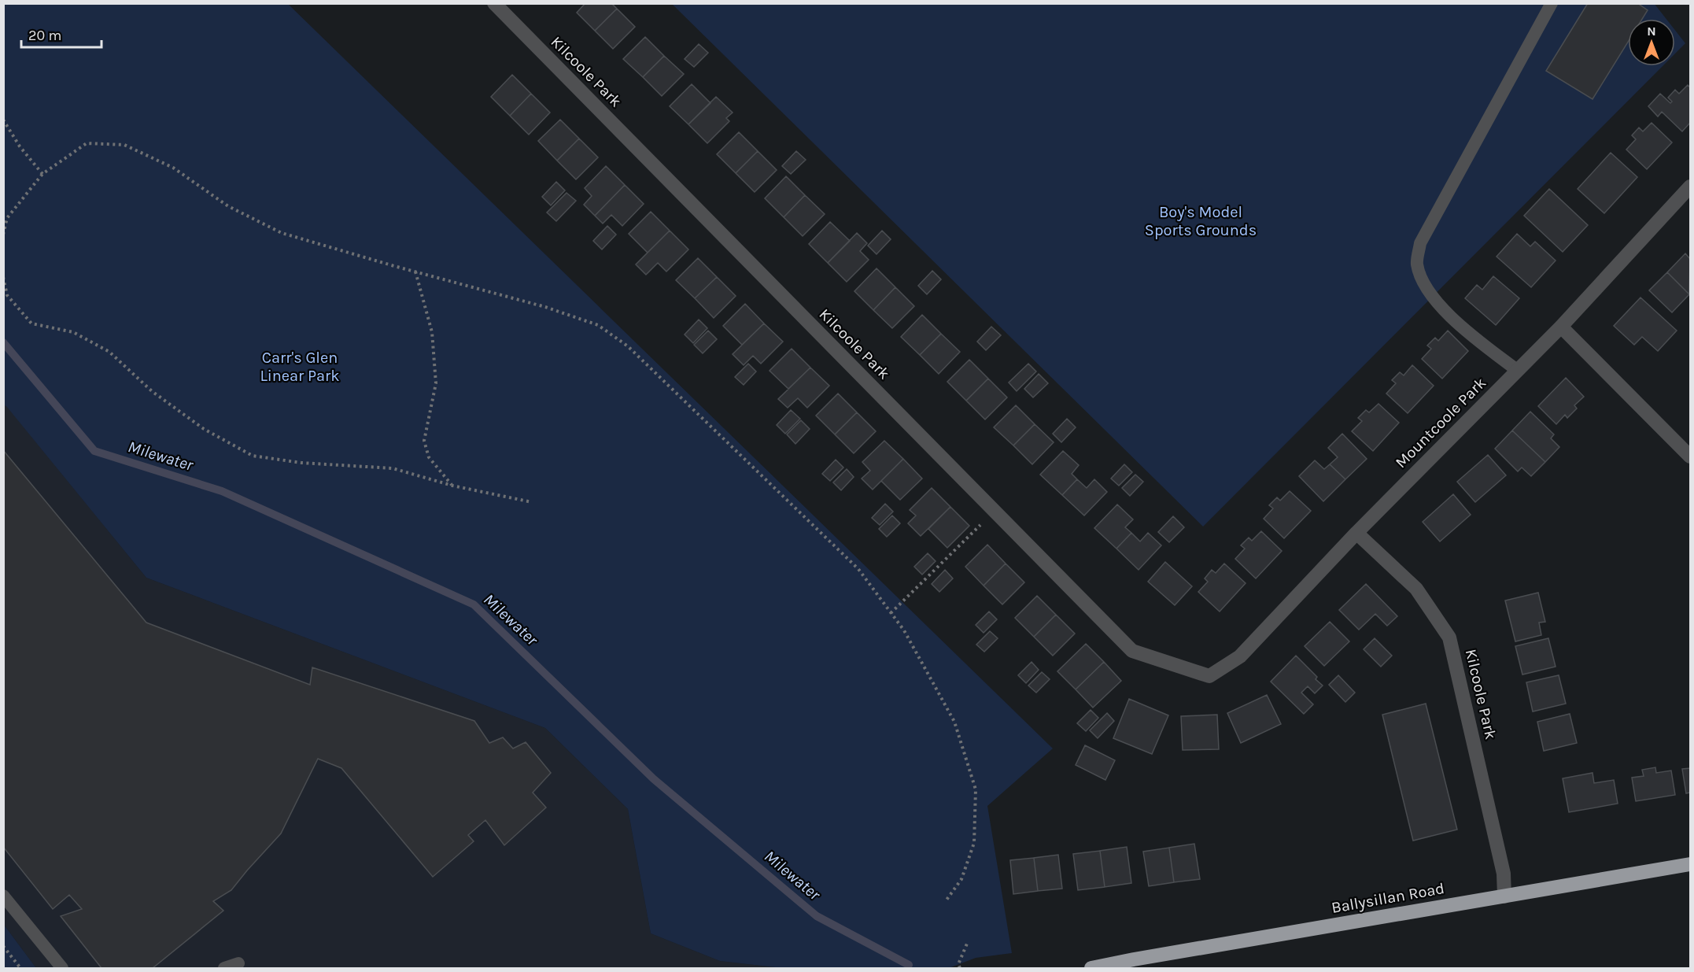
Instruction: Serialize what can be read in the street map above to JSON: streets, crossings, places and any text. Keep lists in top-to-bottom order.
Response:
{
  "streets": {
    "highway": ["Ballysillan Road"],
    "street": ["Kilcoole Park", "Mountcoole Park"]
  },
  "crossings": [
    ["Kilcoole Park", "Mountcoole Park"],
    ["Kilcoole Park", "Ballysillan Road"]
  ],
  "water": ["Milewater"],
  "parks": ["Boy's Model Sports Grounds", "Carr's Glen Linear Park"],
  "scale_bar": "20 m",
  "north": "top"
}
